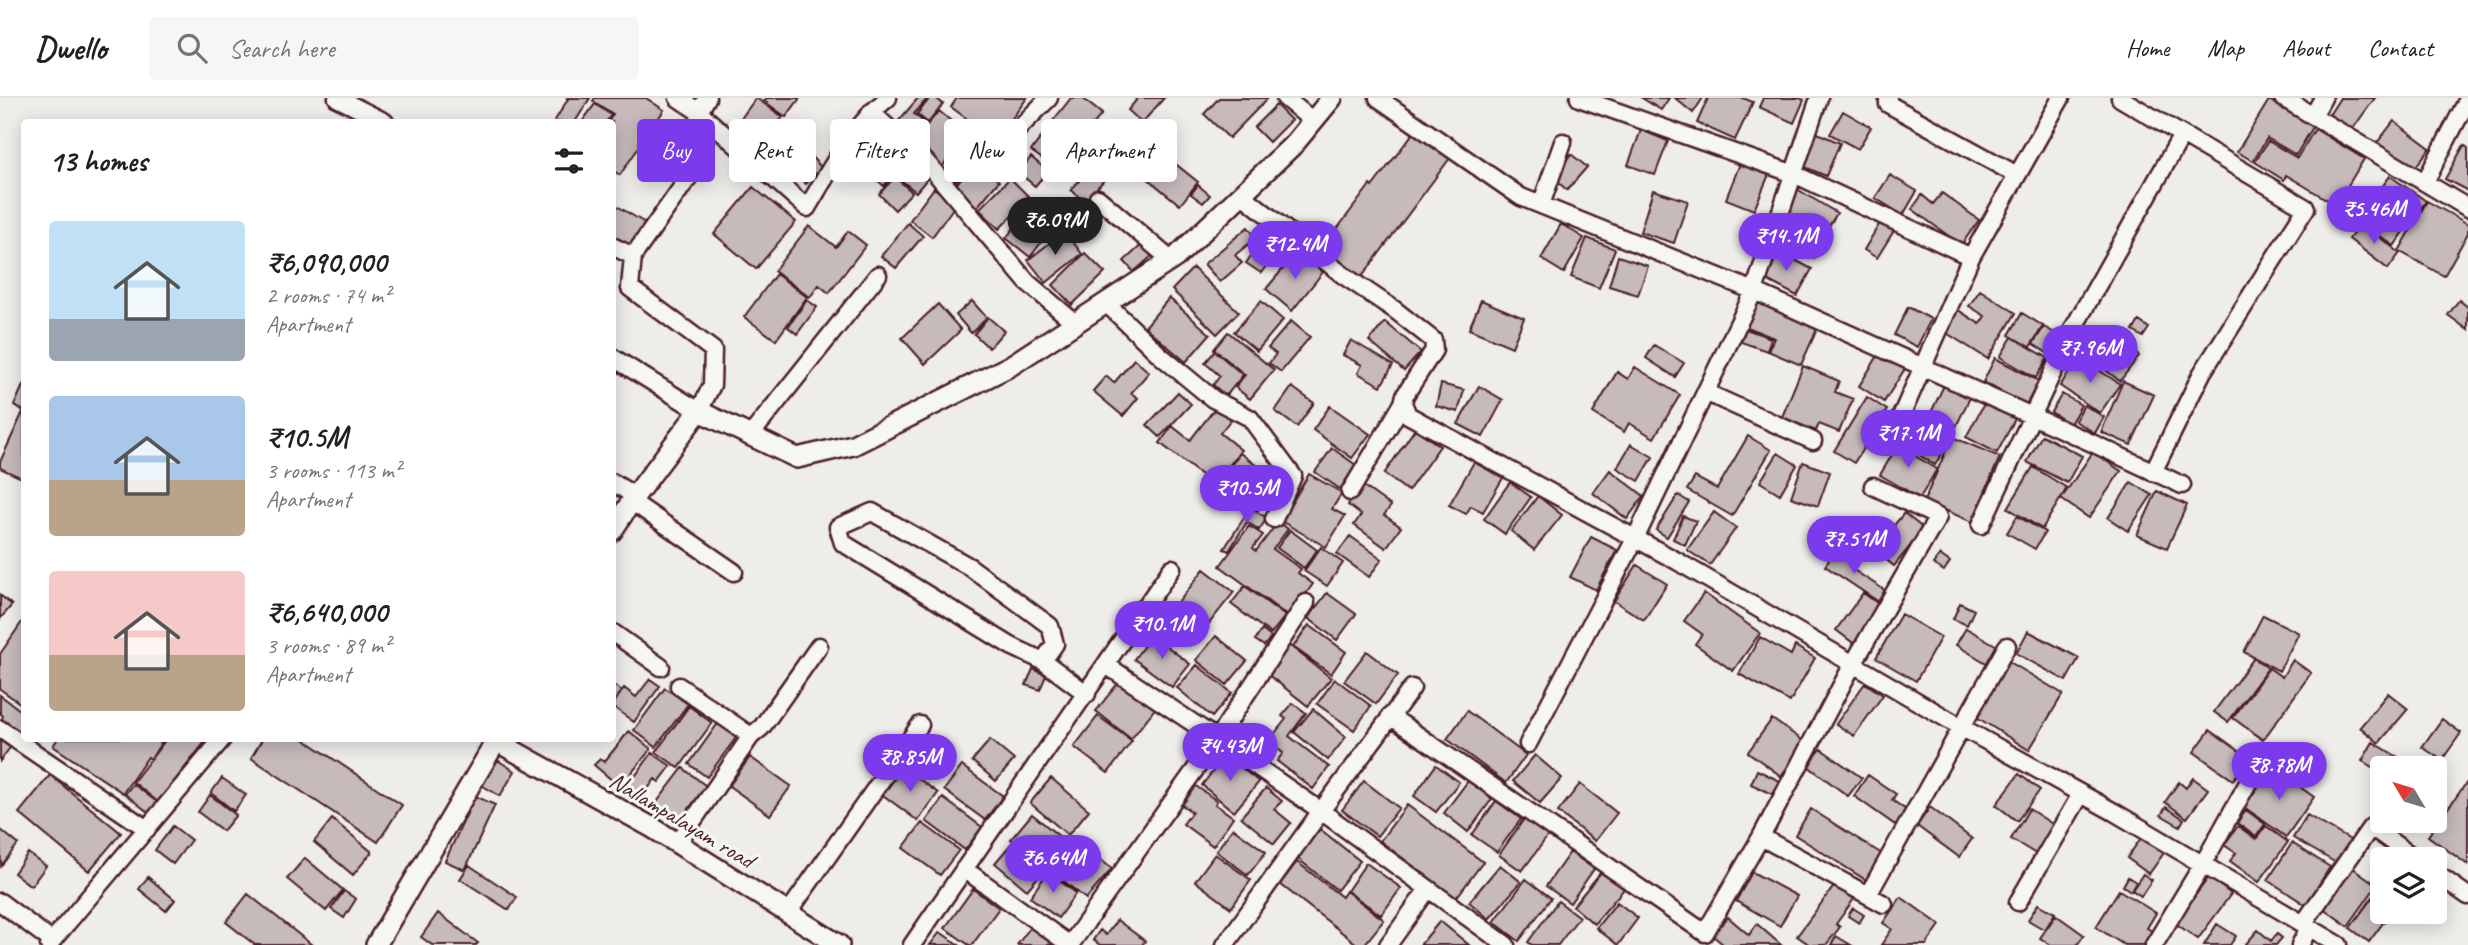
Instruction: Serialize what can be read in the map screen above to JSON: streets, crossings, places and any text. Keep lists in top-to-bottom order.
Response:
{
  "streets": {
    "street": ["Nallampalayam road"]
  },
  "north": "top left",
  "page": {
    "header": "Dwello",
    "search": "Search here",
    "nav": [
      "Home",
      "Map",
      "About",
      "Contact"
    ],
    "chip": [
      "Buy",
      "Rent",
      "Filters",
      "New",
      "Apartment"
    ],
    "heading": "13 homes",
    "price": [
      "₹5.46M",
      "₹6.09M",
      "₹14.1M",
      "₹12.4M",
      "₹7.96M",
      "₹17.1M",
      "₹10.5M",
      "₹7.51M",
      "₹10.1M",
      "₹4.43M",
      "₹8.85M",
      "₹8.78M",
      "₹6.64M"
    ],
    "list": [
      {
        "name": "₹6,090,000",
        "note": "2 rooms · 74 m² · Apartment"
      },
      {
        "name": "₹10.5M",
        "note": "3 rooms · 113 m² · Apartment"
      },
      {
        "name": "₹6,640,000",
        "note": "3 rooms · 89 m² · Apartment"
      }
    ]
  }
}
